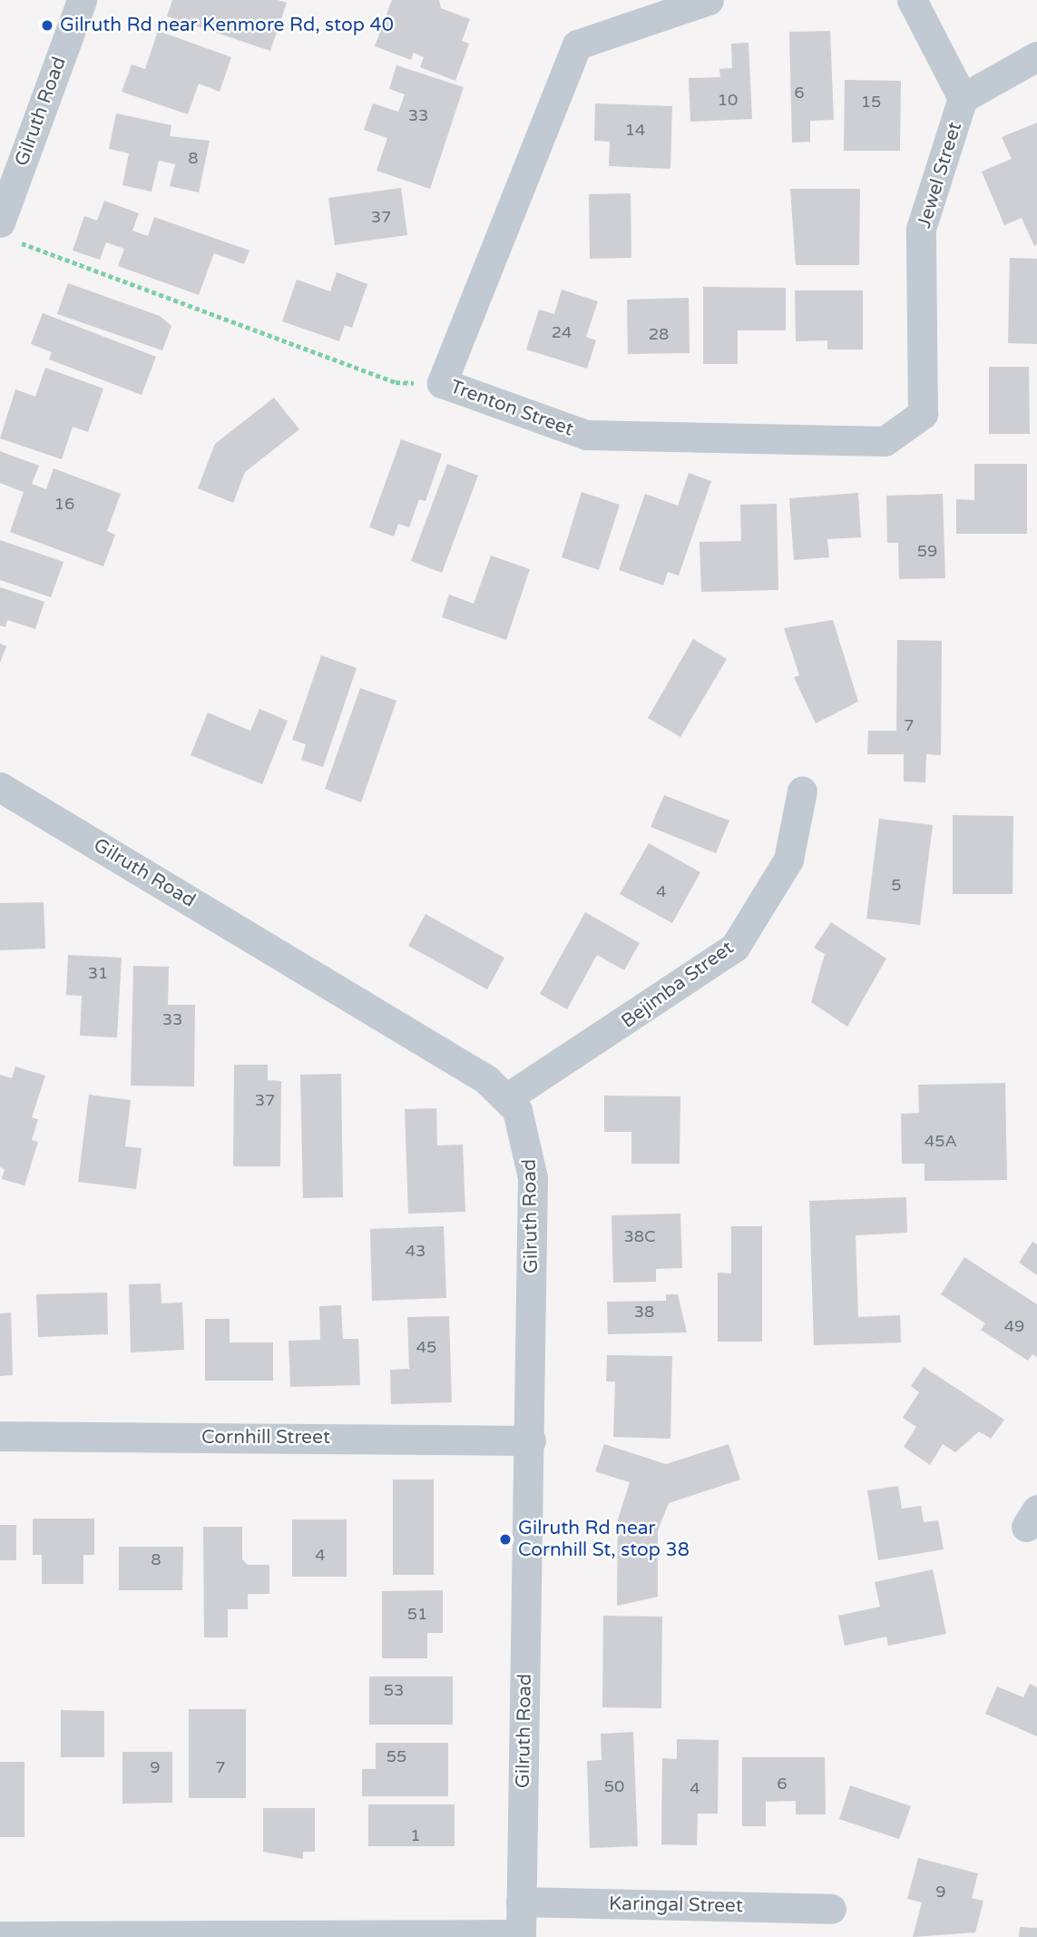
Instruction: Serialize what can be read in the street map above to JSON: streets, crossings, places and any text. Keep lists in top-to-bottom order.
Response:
{
  "streets": {
    "street": [
      "Gilruth Road",
      "Jewel Street",
      "Trenton Street",
      "Bejimba Street",
      "Cornhill Street",
      "Karingal Street"
    ]
  },
  "crossings": [
    ["Gilruth Road", "Bejimba Street"],
    ["Gilruth Road", "Cornhill Street"],
    ["Gilruth Road", "Karingal Street"],
    ["Jewel Street", "Trenton Street"]
  ],
  "places": ["Gilruth Rd near Kenmore Rd, stop 40", "Gilruth Rd near Cornhill St, stop 38"],
  "house_numbers": [
    "6",
    "10",
    "15",
    "33",
    "14",
    "8",
    "37",
    "24",
    "28",
    "16",
    "59",
    "7",
    "5",
    "4",
    "31",
    "33",
    "37",
    "45A",
    "38C",
    "43",
    "38",
    "49",
    "45",
    "4",
    "8",
    "51",
    "53",
    "55",
    "9",
    "7",
    "6",
    "50",
    "4",
    "1",
    "9"
  ]
}
